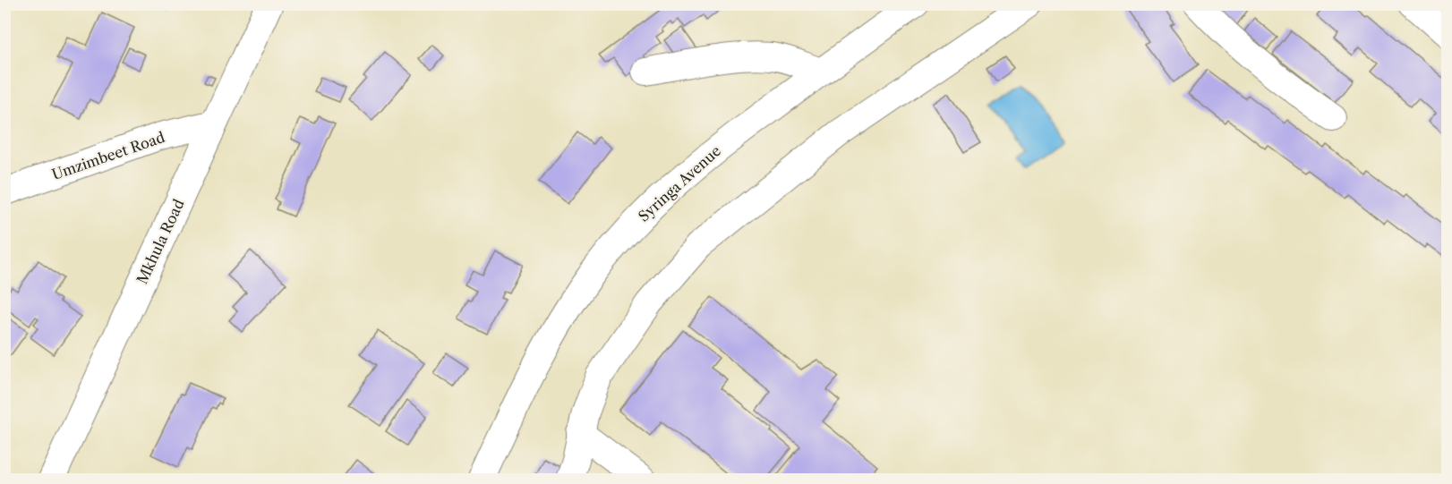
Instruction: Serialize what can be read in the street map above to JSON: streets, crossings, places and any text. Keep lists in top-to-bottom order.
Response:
{
  "streets": {
    "street": ["Umzimbeet Road", "Syringa Avenue", "Mkhula Road"]
  },
  "crossings": [
    ["Umzimbeet Road", "Mkhula Road"]
  ]
}
